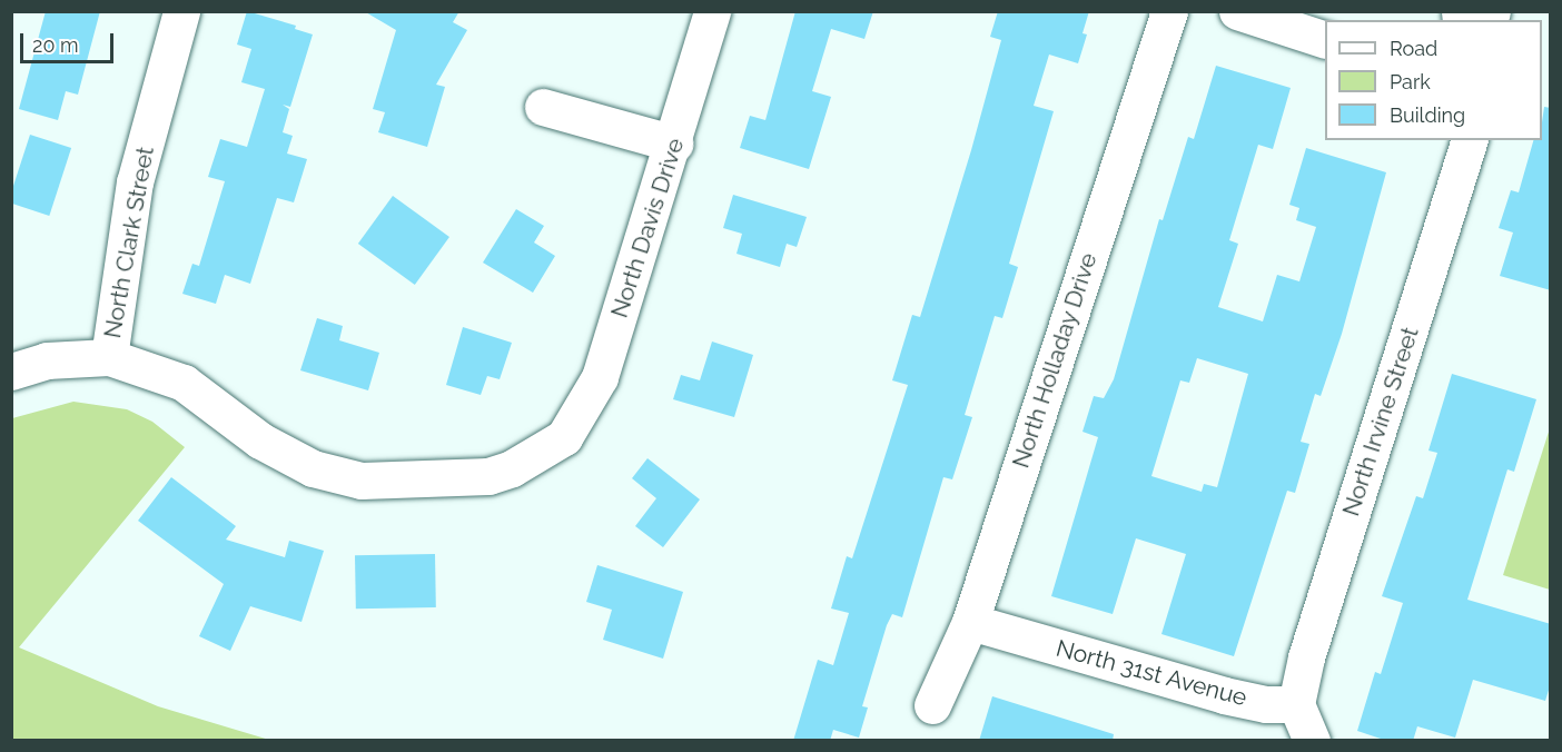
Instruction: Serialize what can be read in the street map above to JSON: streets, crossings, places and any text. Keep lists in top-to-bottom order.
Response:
{
  "streets": {
    "street": [
      "North Davis Drive",
      "North Clark Street",
      "North Holladay Drive",
      "North Irvine Street",
      "North 31st Avenue"
    ]
  },
  "crossings": [
    ["North Davis Drive", "North Clark Street"],
    ["North Holladay Drive", "North 31st Avenue"],
    ["North Irvine Street", "North 31st Avenue"]
  ],
  "legend": ["Road", "Park", "Building"],
  "scale_bar": "20 m"
}
